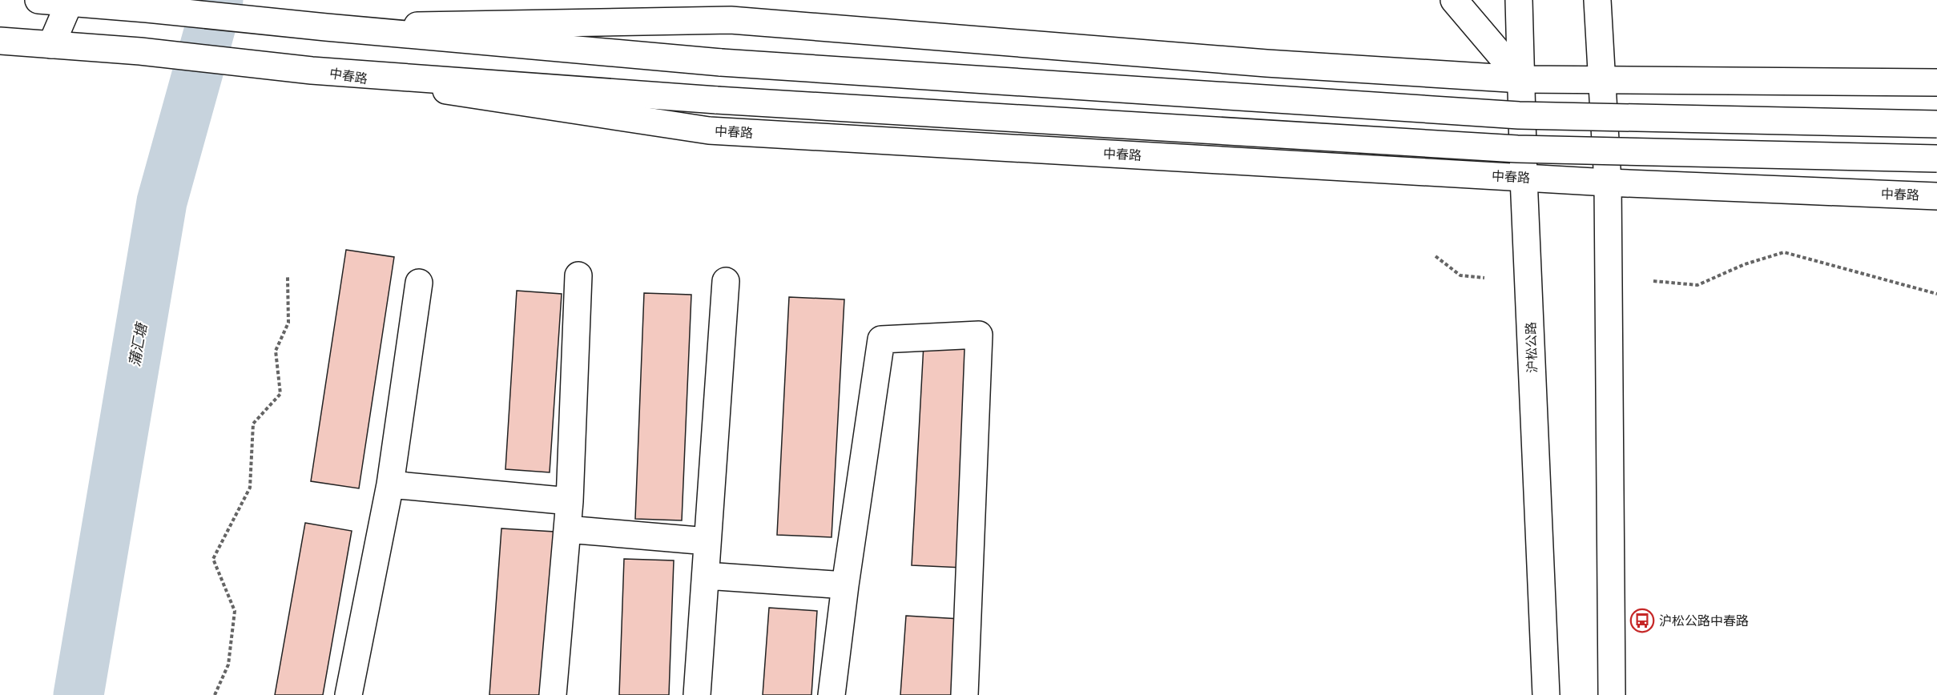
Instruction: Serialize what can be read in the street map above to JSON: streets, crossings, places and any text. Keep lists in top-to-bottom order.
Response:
{
  "streets": {
    "main road": ["中春路", "沪松公路"]
  },
  "crossings": [
    ["中春路", "沪松公路"]
  ],
  "water": ["蒲汇塘"],
  "places": {
    "bus stop": ["沪松公路中春路"]
  }
}
